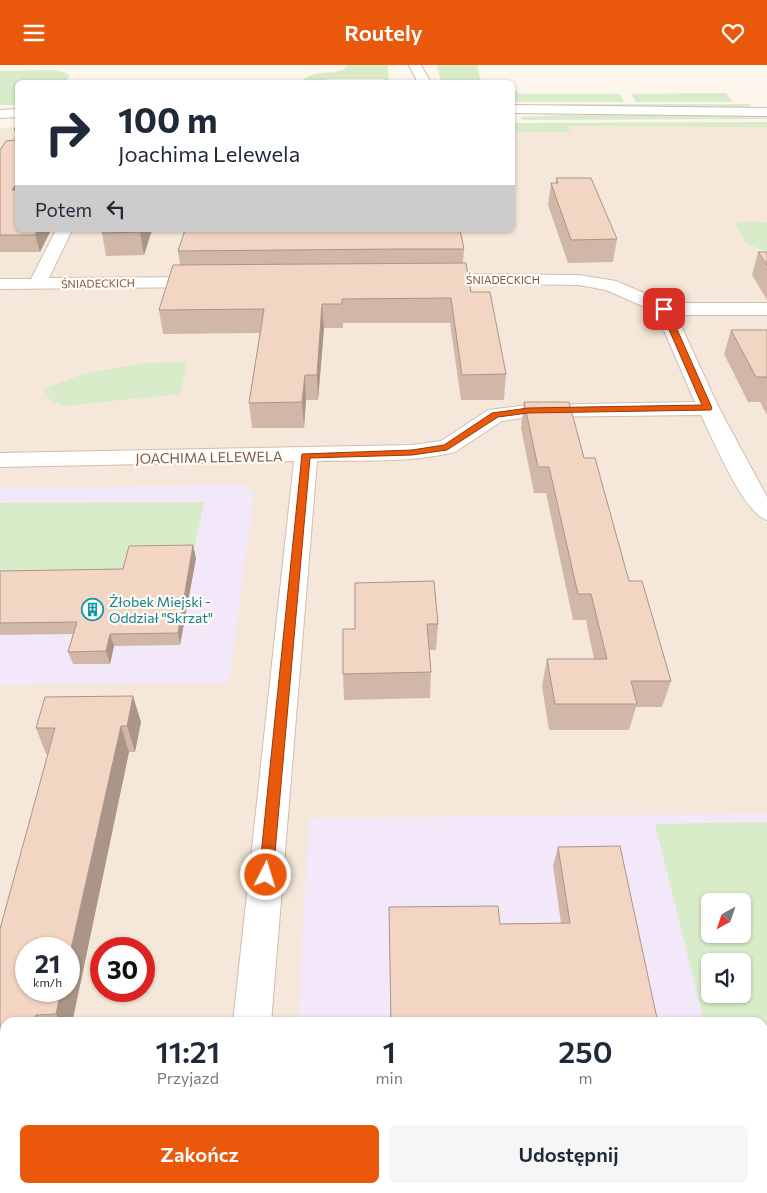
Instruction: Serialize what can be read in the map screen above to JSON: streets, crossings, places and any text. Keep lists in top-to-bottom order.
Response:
{
  "streets": {
    "street": ["ŚNIADECKICH", "JOACHIMA LELEWELA"]
  },
  "places": {
    "building": ["Żłobek Miejski - Oddział \"Skrzat\""]
  },
  "north": "bottom left",
  "page": {
    "header": "Routely",
    "turn": ["100 m", "Joachima Lelewela"],
    "then": "Potem",
    "speed": "21 km/h",
    "limit": "30",
    "eta": [
      "11:21",
      "Przyjazd",
      "1",
      "min",
      "250",
      "m"
    ],
    "buttons": ["Zakończ", "Udostępnij"]
  }
}
